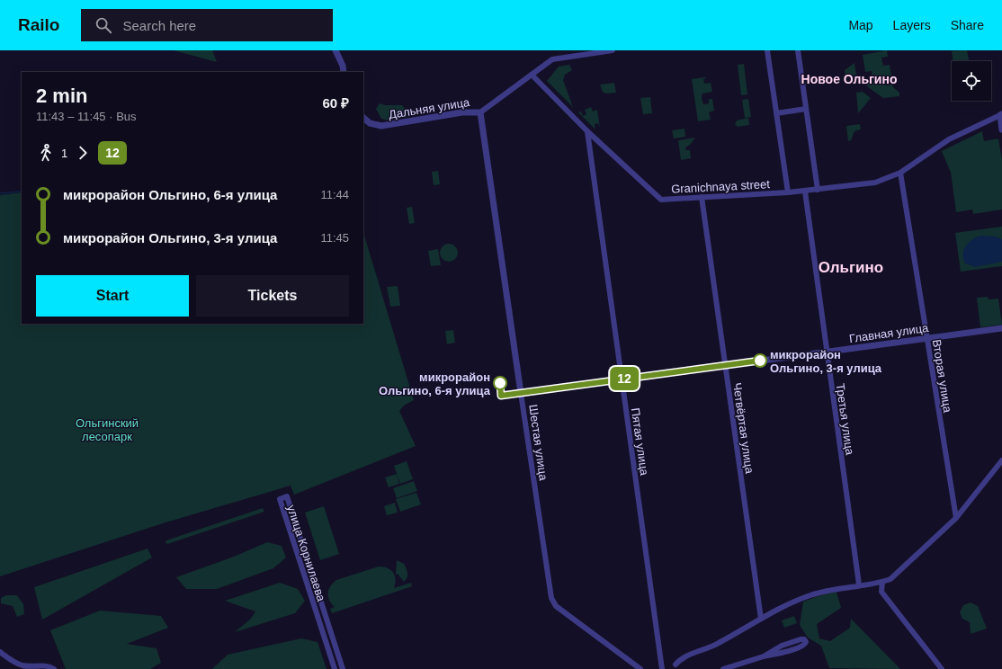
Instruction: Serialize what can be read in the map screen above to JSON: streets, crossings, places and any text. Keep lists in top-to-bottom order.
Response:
{
  "streets": {
    "street": [
      "Дальняя улица",
      "Granichnaya street",
      "Главная улица",
      "Вторая улица",
      "Третья улица",
      "Четвёртая улица",
      "Пятая улица",
      "Шестая улица",
      "улица Корнилаева"
    ]
  },
  "crossings": [
    ["Дальняя улица", "Шестая улица"],
    ["Granichnaya street", "Вторая улица"],
    ["Granichnaya street", "Третья улица"],
    ["Granichnaya street", "Четвёртая улица"],
    ["Granichnaya street", "Пятая улица"],
    ["Главная улица", "Вторая улица"],
    ["Главная улица", "Третья улица"],
    ["Главная улица", "Четвёртая улица"],
    ["Главная улица", "Пятая улица"],
    ["Главная улица", "Шестая улица"]
  ],
  "districts": ["Новое Ольгино", "Ольгино"],
  "parks": ["Ольгинский лесопарк"],
  "places": ["микрорайон Ольгино, 3-я улица", "микрорайон Ольгино, 6-я улица"],
  "lines": ["bus line 12"],
  "page": {
    "header": "Railo",
    "search": "Search here",
    "nav": ["Map", "Layers", "Share"],
    "on_map": "12",
    "heading": ["2 min", "11:43 – 11:45 · Bus", "60 ₽"],
    "legs": ["1", "12"],
    "list": [
      {
        "name": "микрорайон Ольгино, 6-я улица",
        "value": "11:44"
      },
      {
        "name": "микрорайон Ольгино, 3-я улица",
        "value": "11:45"
      }
    ],
    "buttons": ["Start", "Tickets"]
  }
}
